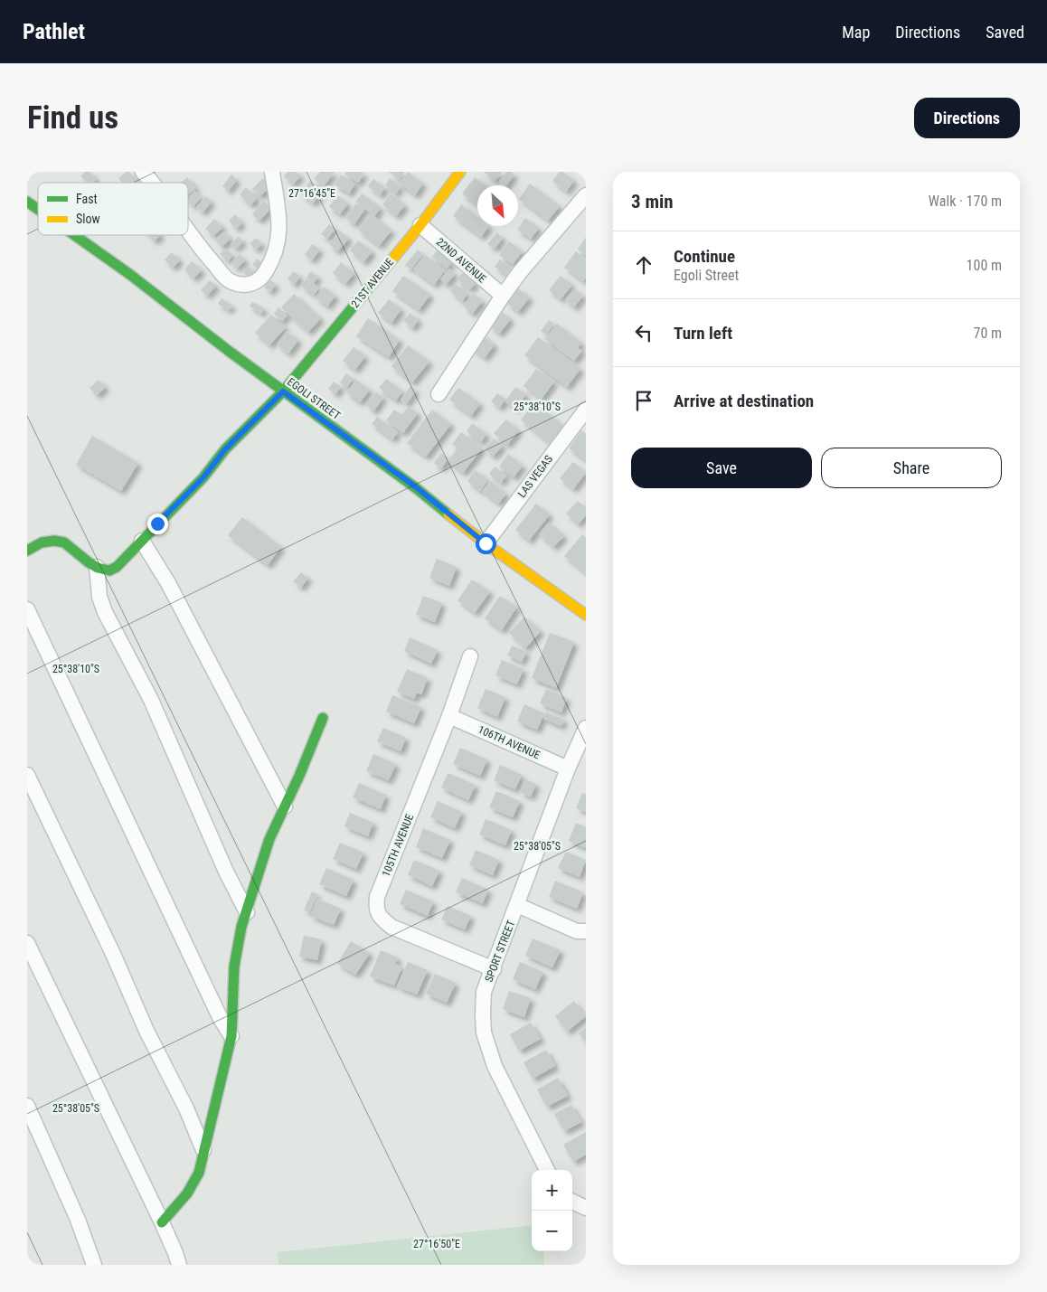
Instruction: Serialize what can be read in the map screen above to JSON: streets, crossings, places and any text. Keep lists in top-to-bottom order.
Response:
{
  "streets": {
    "street": [
      "22ND AVENUE",
      "21ST AVENUE",
      "EGOLI STREET",
      "LAS VEGAS",
      "106TH AVENUE",
      "105TH AVENUE",
      "SPORT STREET"
    ]
  },
  "crossings": [
    ["22ND AVENUE", "21ST AVENUE"],
    ["21ST AVENUE", "EGOLI STREET"],
    ["EGOLI STREET", "LAS VEGAS"],
    ["106TH AVENUE", "105TH AVENUE"],
    ["106TH AVENUE", "SPORT STREET"],
    ["105TH AVENUE", "SPORT STREET"]
  ],
  "legend": ["Fast", "Slow"],
  "north": "bottom right",
  "page": {
    "header": "Pathlet",
    "nav": ["Map", "Directions", "Saved"],
    "buttons": [
      "Directions",
      ["Save", "Share"]
    ],
    "title": "Find us",
    "heading": ["3 min", "Walk · 170 m"],
    "list": [
      ["Continue", "Egoli Street", "100 m"],
      ["Turn left", "70 m"],
      "Arrive at destination"
    ],
    "map_buttons": ["+", "−"]
  },
  "coordinates": [
    "27°16'45\"E",
    "25°38'10\"S",
    "25°38'05\"S",
    "27°16'50\"E"
  ]
}
